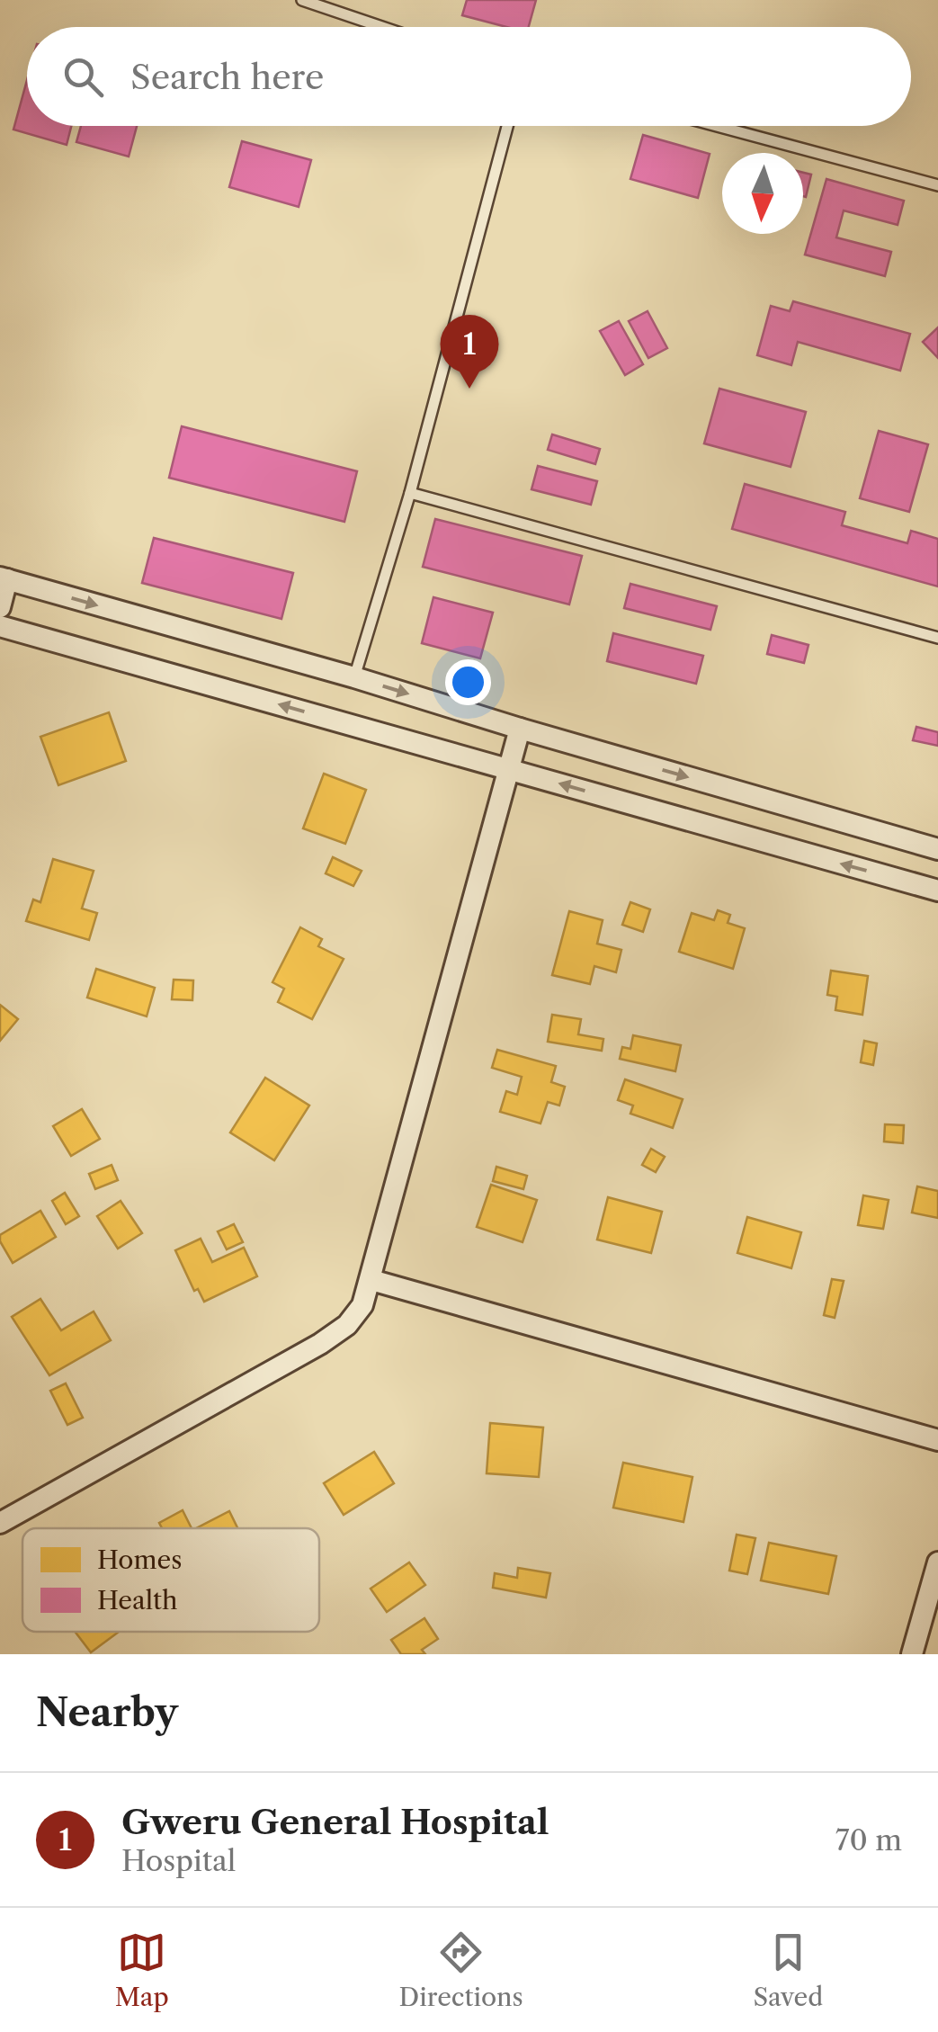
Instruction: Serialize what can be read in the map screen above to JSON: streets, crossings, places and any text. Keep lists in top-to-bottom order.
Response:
{
  "legend": ["Homes", "Health"],
  "north": "bottom",
  "page": {
    "search": "Search here",
    "pins": "1",
    "heading": "Nearby",
    "list": [
      {
        "mark": "1",
        "name": "Gweru General Hospital",
        "note": "Hospital",
        "value": "70 m"
      }
    ],
    "nav": ["Map", "Directions", "Saved"]
  }
}
